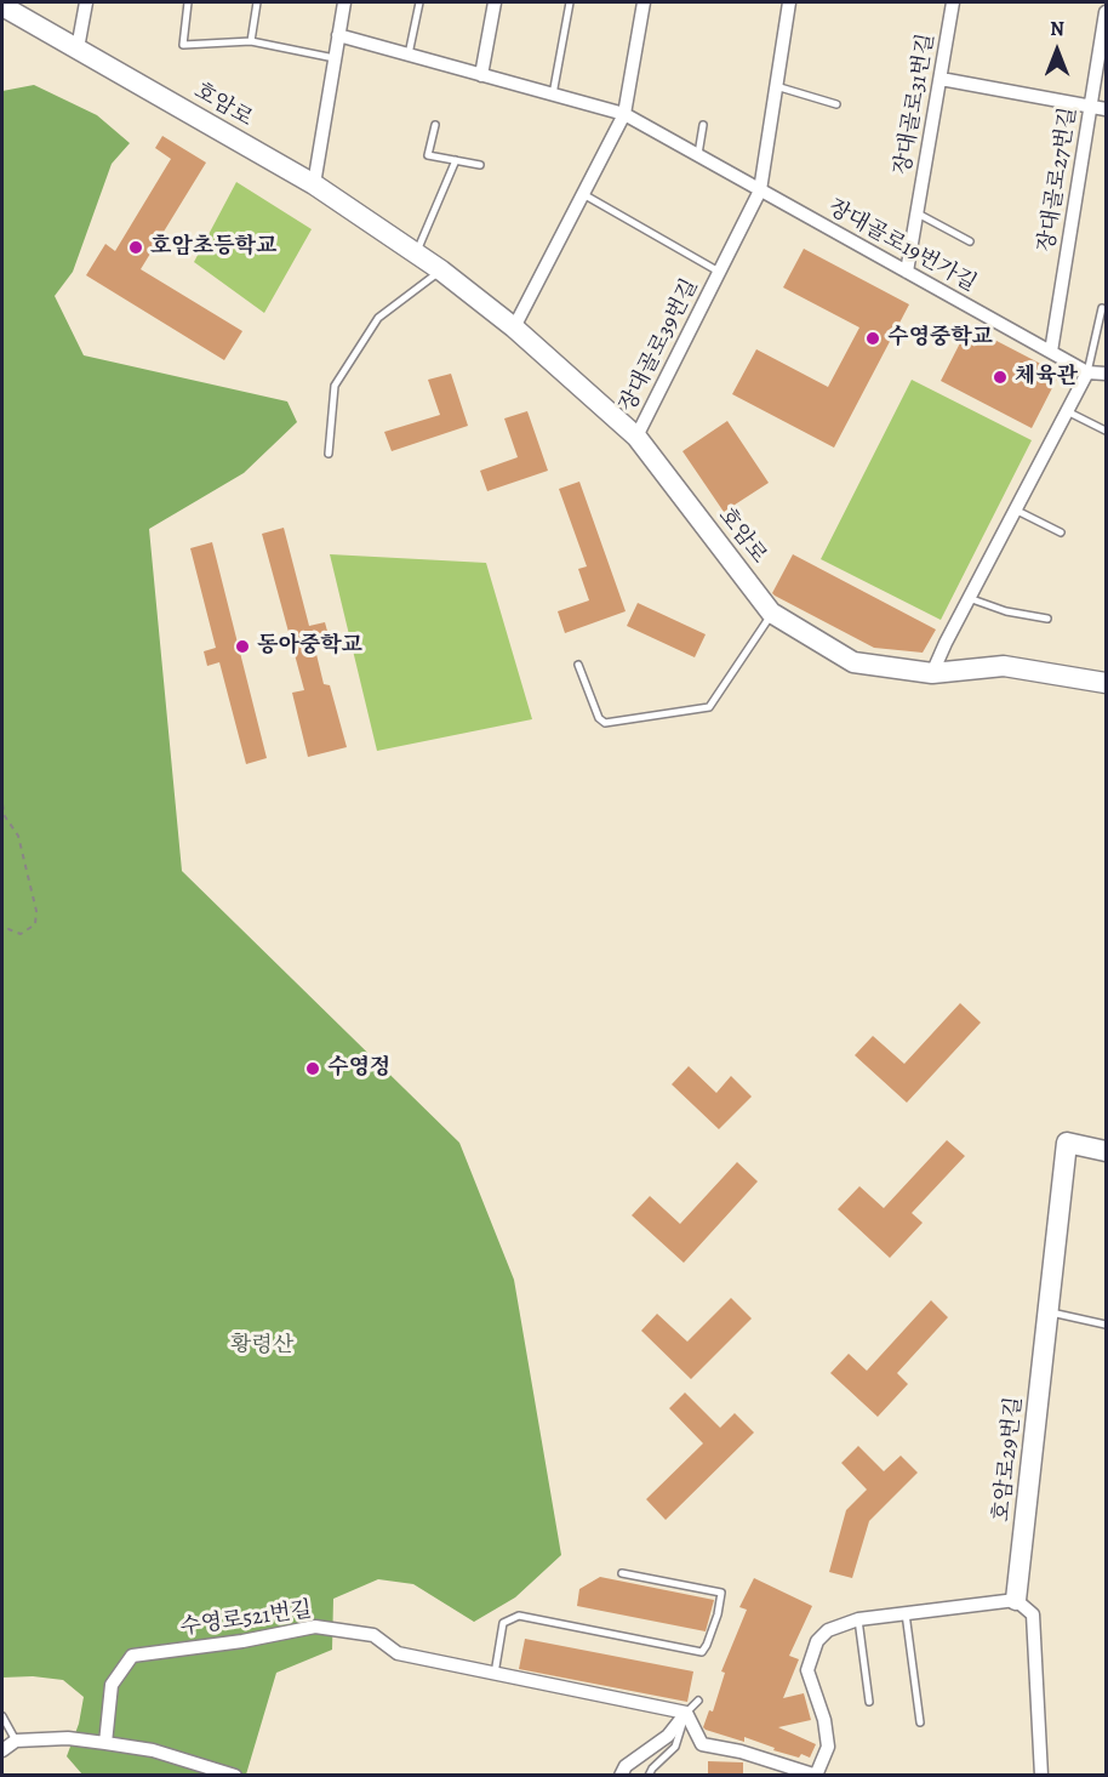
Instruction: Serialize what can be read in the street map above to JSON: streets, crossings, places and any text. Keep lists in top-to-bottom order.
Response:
{
  "streets": {
    "street": [
      "장대골로31번길",
      "호암로",
      "장대골로27번길",
      "장대골로19번가길",
      "장대골로39번길",
      "호암로29번길",
      "수영로521번길"
    ]
  },
  "crossings": [
    ["장대골로31번길", "장대골로19번가길"],
    ["호암로", "장대골로39번길"],
    ["장대골로27번길", "장대골로19번가길"],
    ["장대골로19번가길", "장대골로39번길"]
  ],
  "parks": ["황령산"],
  "places": [
    "호암초등학교",
    "수영중학교",
    "체육관",
    "동아중학교",
    "수영정"
  ],
  "north": "top"
}
